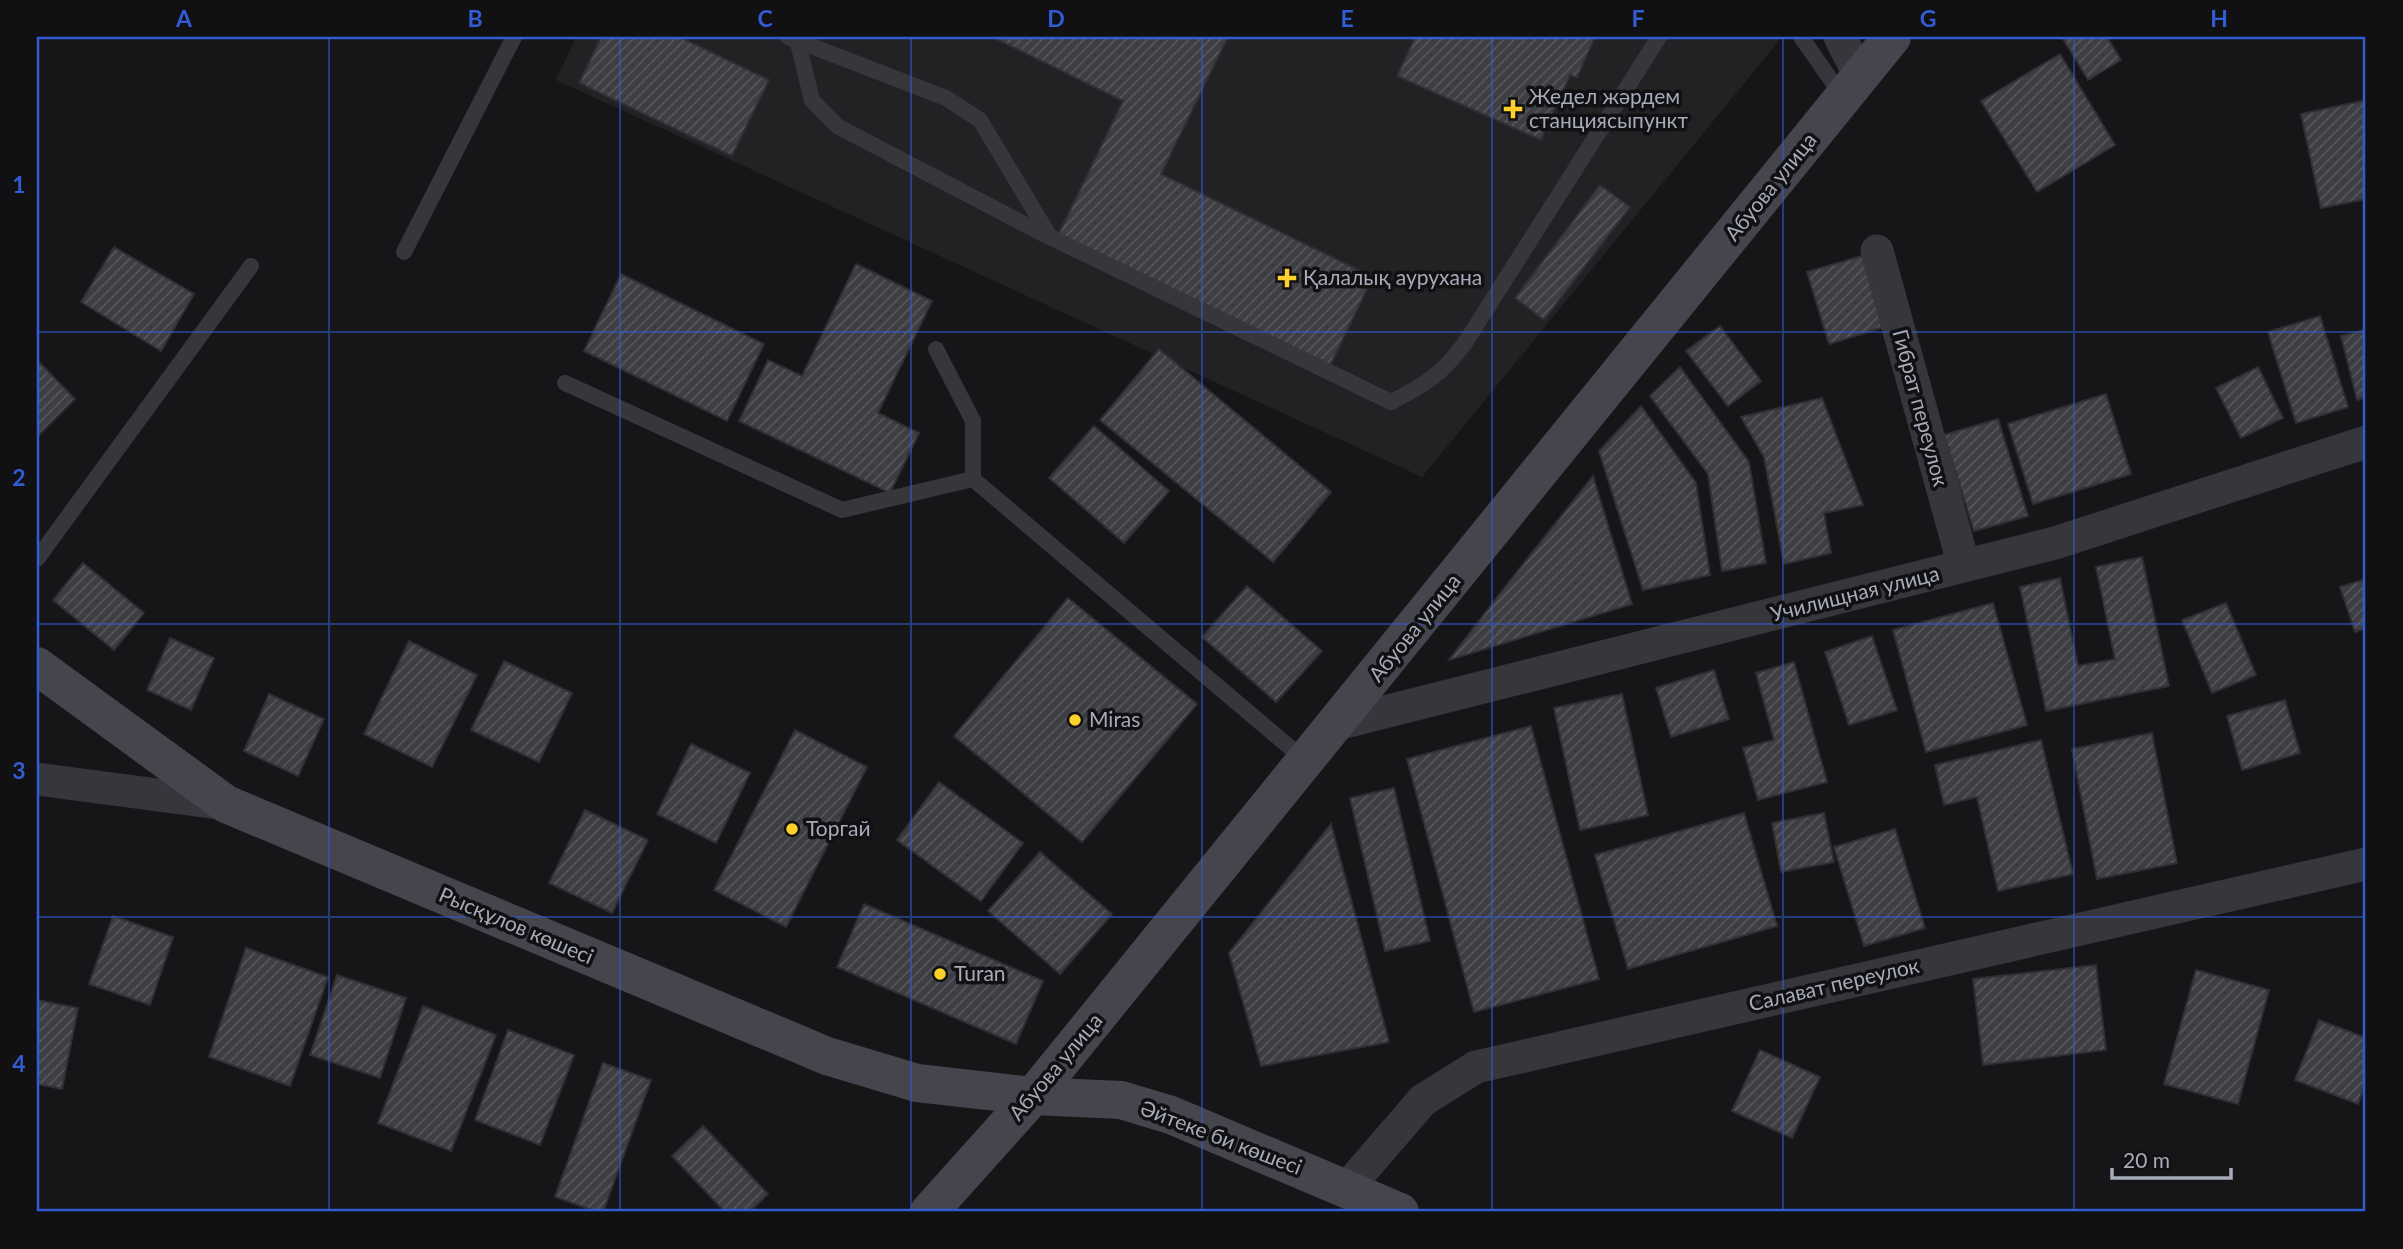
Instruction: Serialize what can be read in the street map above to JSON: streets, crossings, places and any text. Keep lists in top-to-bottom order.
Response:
{
  "streets": {
    "street": [
      "Абуова улица",
      "Гибрат переулок",
      "Училищная улица",
      "Рысқұлов көшесі",
      "Салават переулок",
      "Әйтеке би көшесі"
    ]
  },
  "crossings": [
    ["Абуова улица", "Училищная улица"],
    ["Абуова улица", "Рысқұлов көшесі"],
    ["Абуова улица", "Әйтеке би көшесі"],
    ["Гибрат переулок", "Училищная улица"],
    ["Рысқұлов көшесі", "Әйтеке би көшесі"],
    ["Салават переулок", "Әйтеке би көшесі"]
  ],
  "places": {
    "health": ["Жедел жәрдем станциясыпункт", "Қалалық аурухана"],
    "other": ["Miras", "Торгай", "Turan"]
  },
  "scale_bar": "20 m",
  "grid": {
    "columns": [
      "A",
      "B",
      "C",
      "D",
      "E",
      "F",
      "G",
      "H"
    ],
    "rows": [
      "1",
      "2",
      "3",
      "4"
    ]
  }
}
